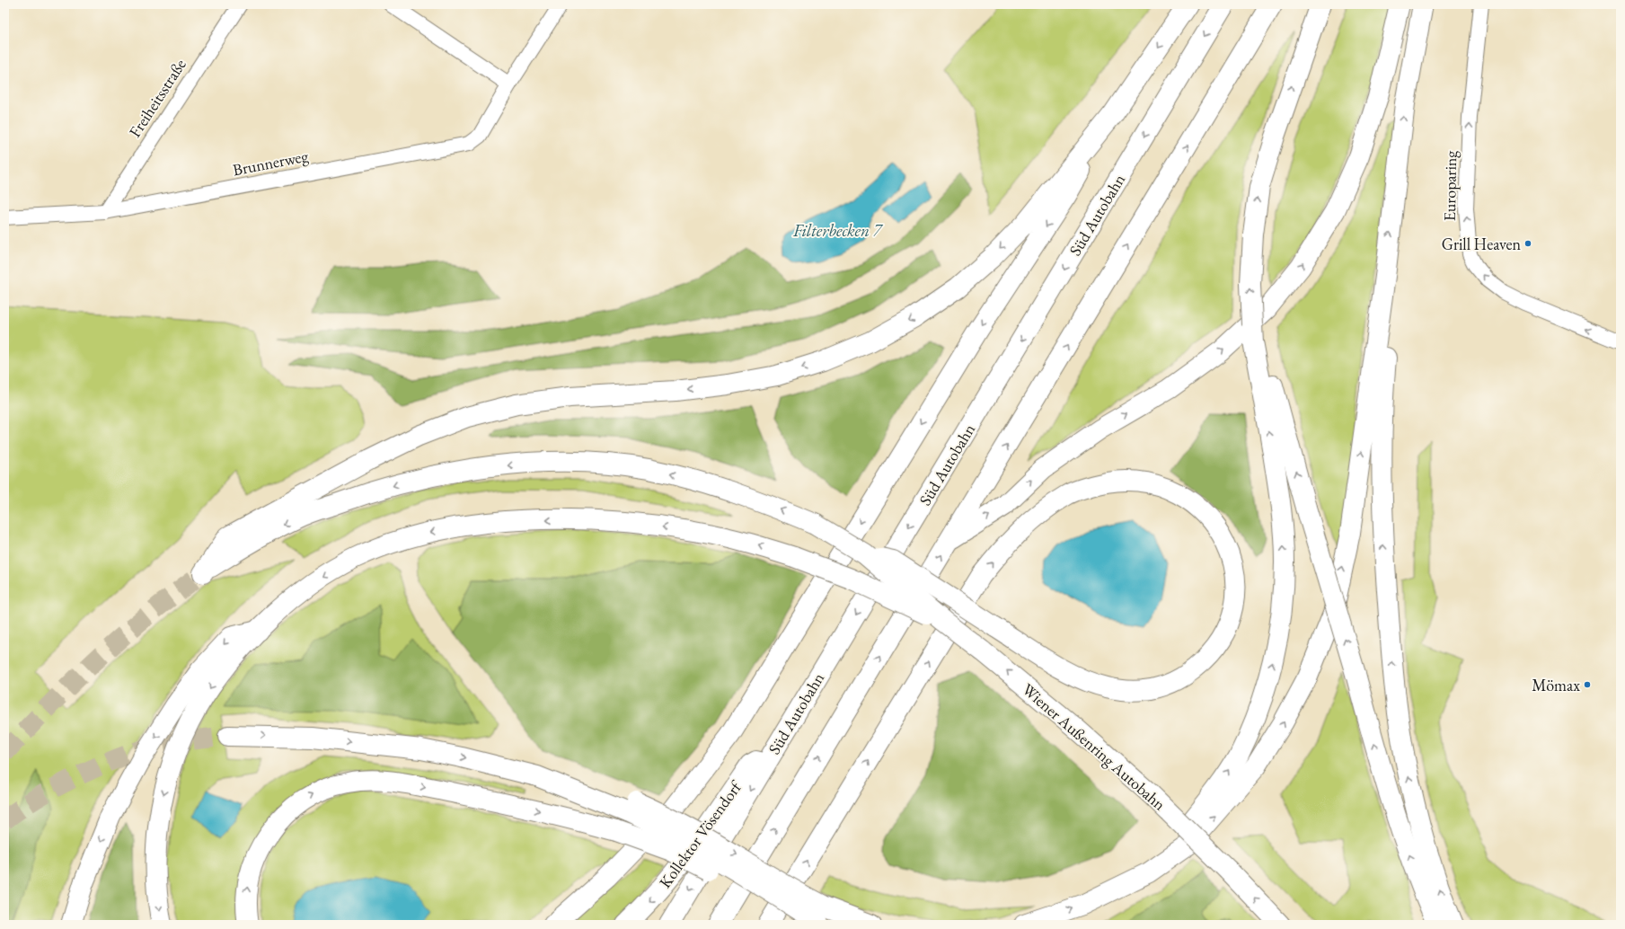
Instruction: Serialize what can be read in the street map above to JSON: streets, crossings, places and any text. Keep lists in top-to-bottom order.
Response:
{
  "streets": {
    "highway": ["Süd Autobahn", "Wiener Außenring Autobahn", "Kollektor Vösendorf"],
    "street": ["Freiheitsstraße", "Brunnerweg", "Europaring"]
  },
  "crossings": [
    ["Freiheitsstraße", "Brunnerweg"],
    ["Süd Autobahn", "Kollektor Vösendorf"]
  ],
  "one_way": ["Europaring", "Wiener Außenring Autobahn"],
  "water": ["Filterbecken 7"],
  "places": ["Grill Heaven", "Mömax"]
}
